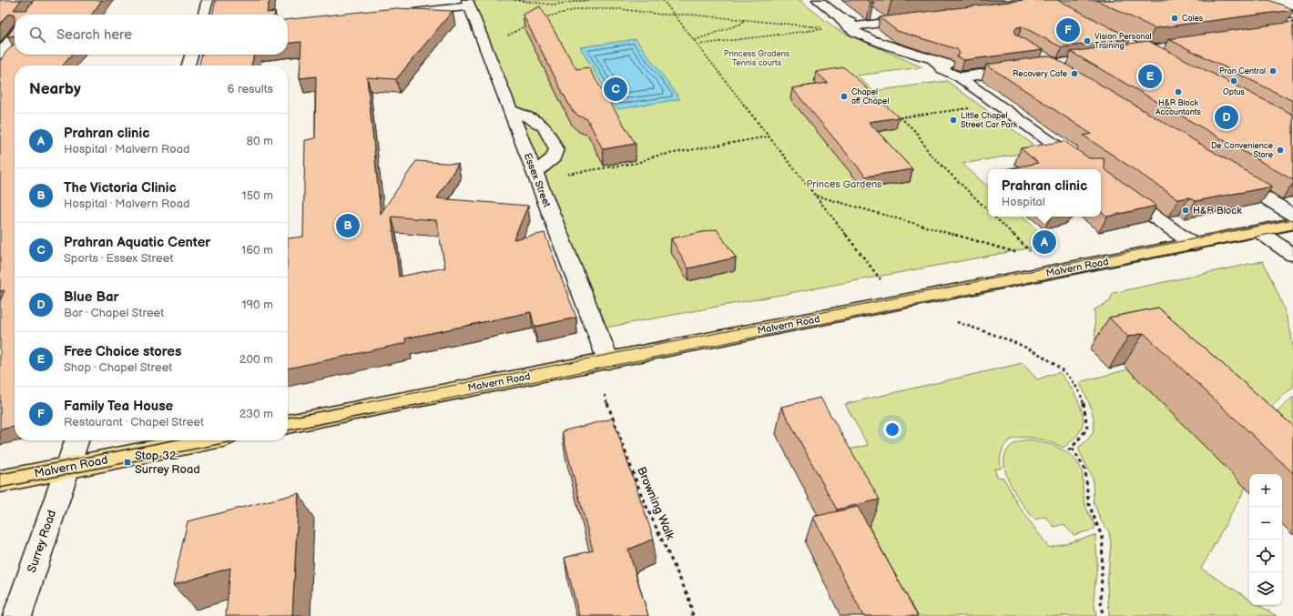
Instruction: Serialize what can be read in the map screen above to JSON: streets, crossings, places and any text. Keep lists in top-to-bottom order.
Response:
{
  "streets": {
    "main road": ["Malvern Road"],
    "street": ["Essex Street", "Surrey Road"],
    "path": ["Browning Walk"]
  },
  "crossings": [
    ["Essex Street", "Malvern Road"],
    ["Malvern Road", "Surrey Road"]
  ],
  "parks": ["Princess Gradens Tennis courts", "Princes Gardens"],
  "places": {
    "other": [
      "Coles",
      "Vision Personal Training",
      "Pran Central",
      "Recovery Cafe",
      "Optus",
      "H&R Block Accountants",
      "Chapel off Chapel",
      "Little Chapel Street Car Park",
      "De Convenience Store",
      "H&R Block"
    ],
    "transit": ["Stop 32: Surrey Road"]
  },
  "page": {
    "search": "Search here",
    "pins": [
      "F",
      "E",
      "C",
      "D",
      "B",
      "A"
    ],
    "heading": ["Nearby", "6 results"],
    "list": [
      {
        "mark": "A",
        "name": "Prahran clinic",
        "note": "Hospital · Malvern Road",
        "value": "80 m"
      },
      {
        "mark": "B",
        "name": "The Victoria Clinic",
        "note": "Hospital · Malvern Road",
        "value": "150 m"
      },
      {
        "mark": "C",
        "name": "Prahran Aquatic Center",
        "note": "Sports · Essex Street",
        "value": "160 m"
      },
      {
        "mark": "D",
        "name": "Blue Bar",
        "note": "Bar · Chapel Street",
        "value": "190 m"
      },
      {
        "mark": "E",
        "name": "Free Choice stores",
        "note": "Shop · Chapel Street",
        "value": "200 m"
      },
      {
        "mark": "F",
        "name": "Family Tea House",
        "note": "Restaurant · Chapel Street",
        "value": "230 m"
      }
    ],
    "popup": ["Prahran clinic", "Hospital"],
    "map_buttons": ["+", "−"]
  }
}
